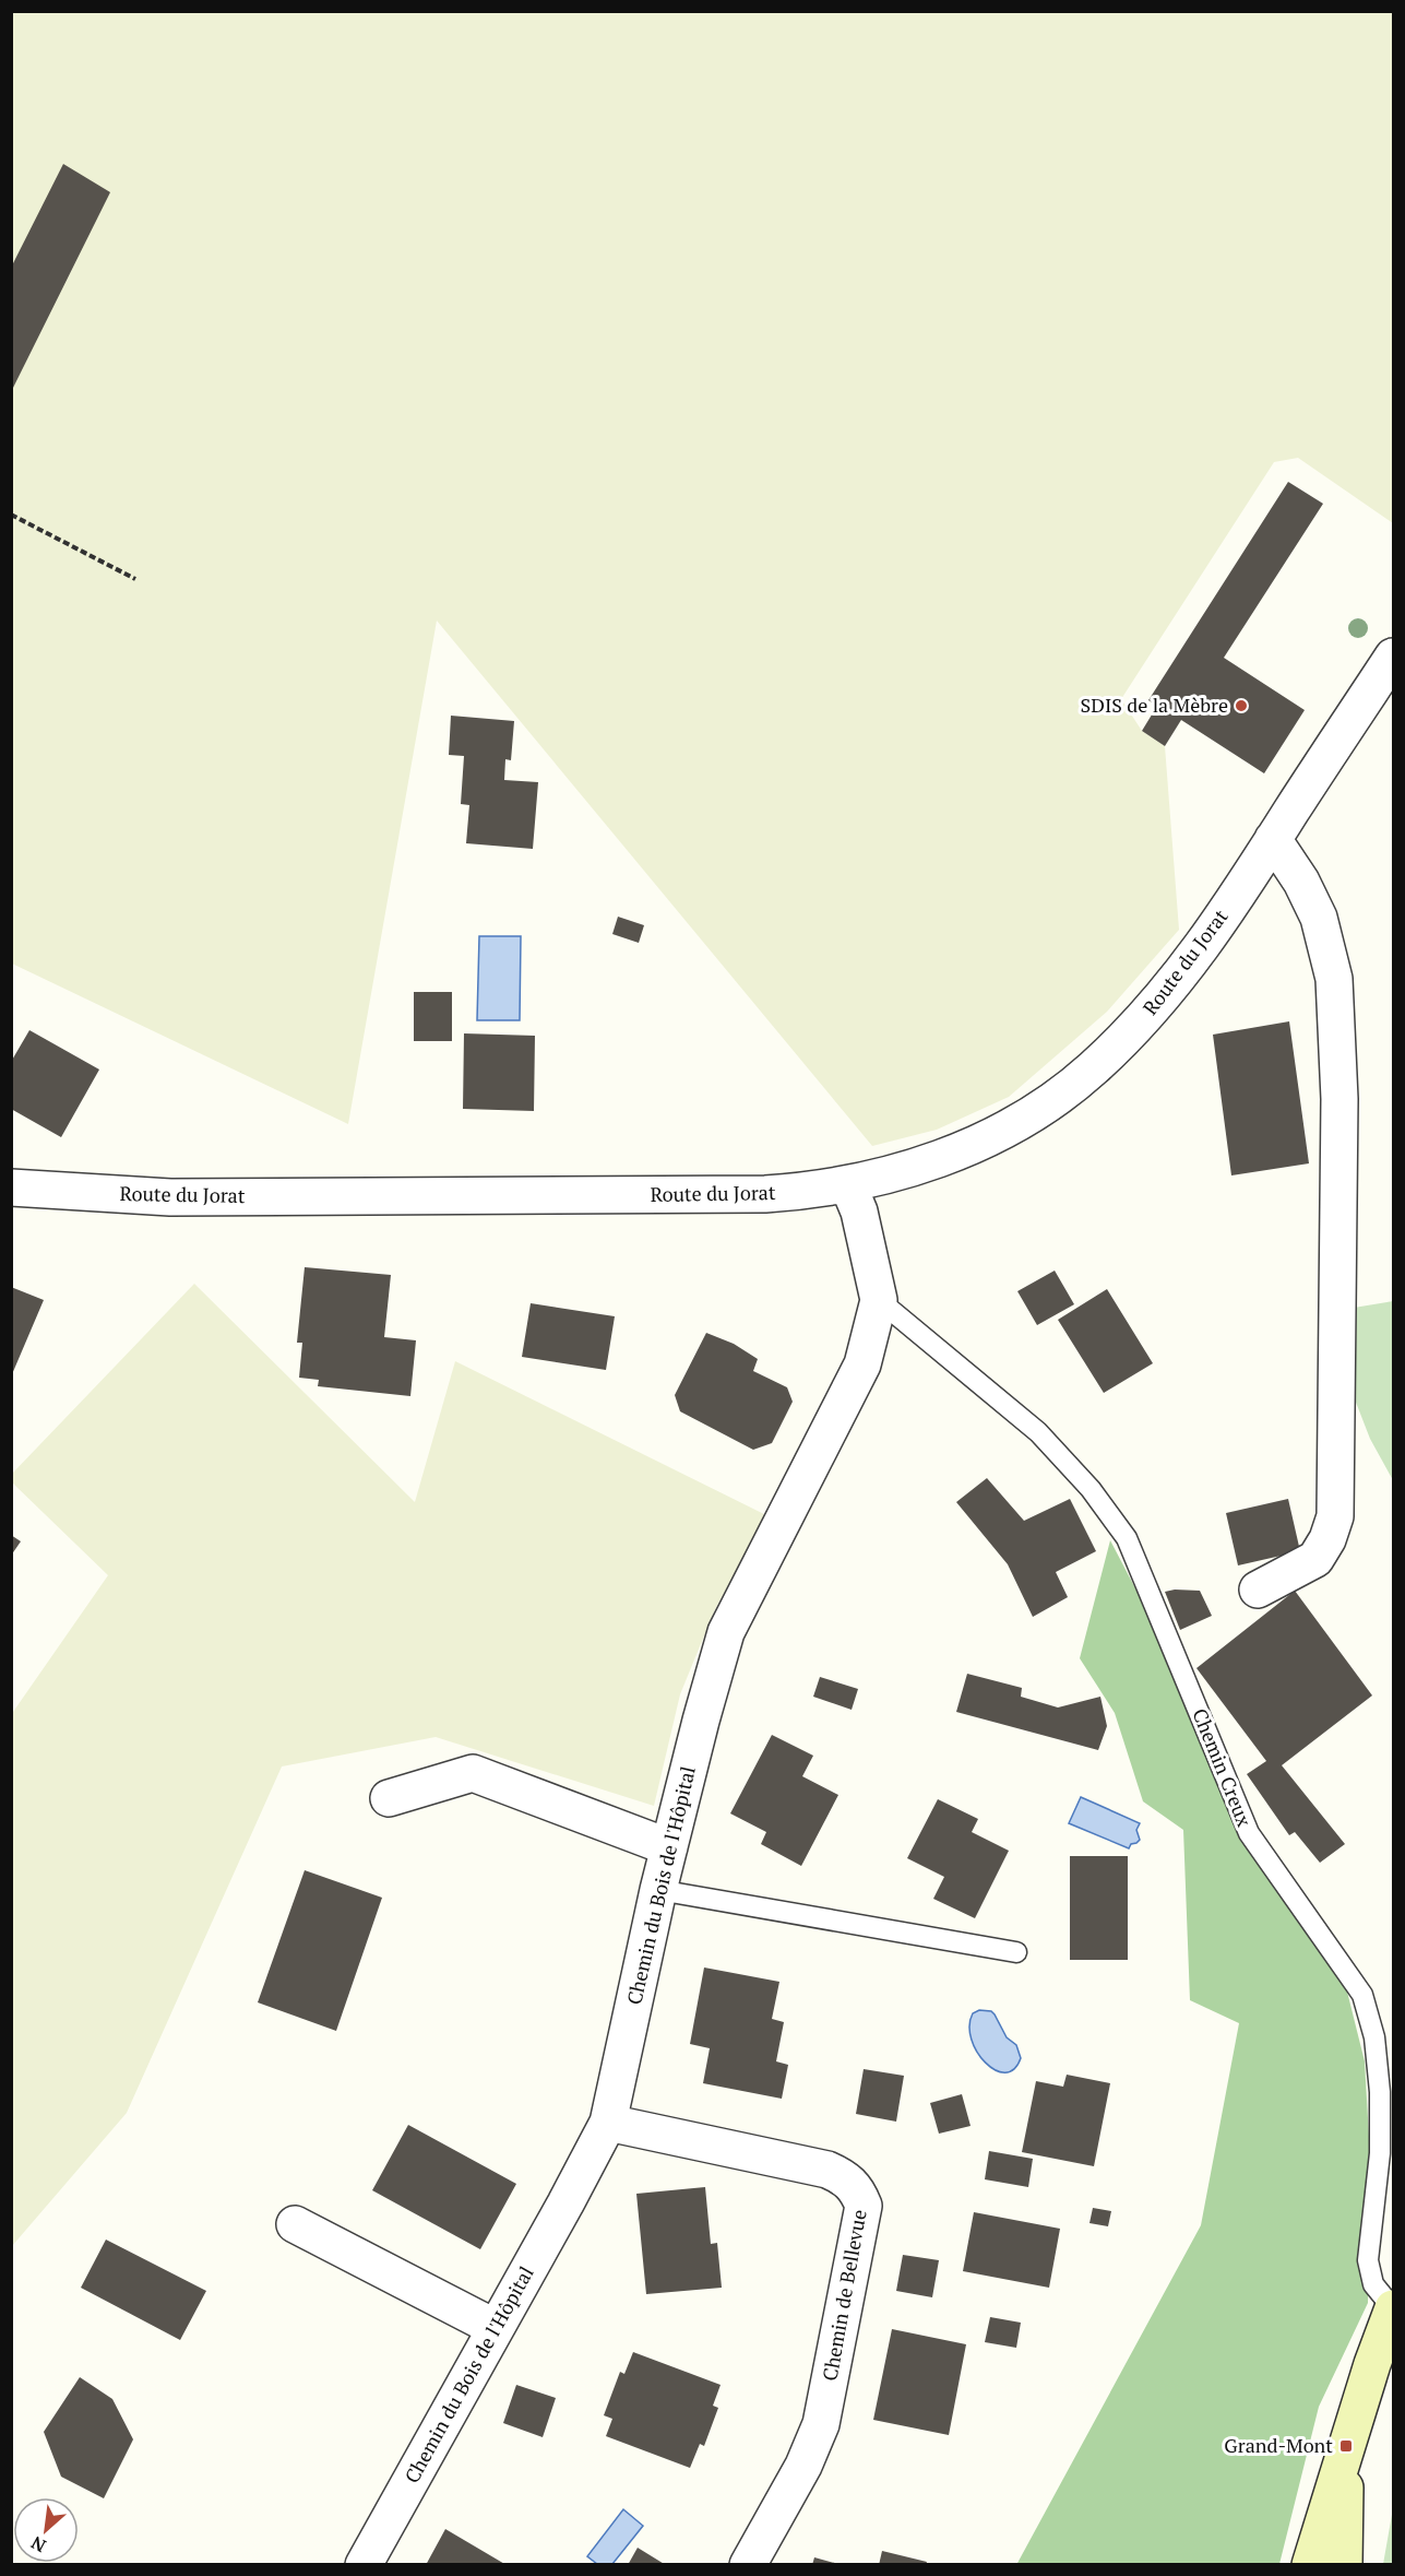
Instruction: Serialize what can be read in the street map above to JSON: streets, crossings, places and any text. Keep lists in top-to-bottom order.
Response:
{
  "streets": {
    "street": ["Route du Jorat", "Chemin du Bois de l'Hôpital", "Chemin de Bellevue"],
    "lane": ["Chemin Creux"]
  },
  "crossings": [
    ["Route du Jorat", "Chemin du Bois de l'Hôpital"],
    ["Chemin Creux", "Chemin du Bois de l'Hôpital"],
    ["Chemin du Bois de l'Hôpital", "Chemin de Bellevue"]
  ],
  "places": {
    "other": ["SDIS de la Mèbre"],
    "transit": ["Grand-Mont"]
  },
  "north": "bottom left"
}
